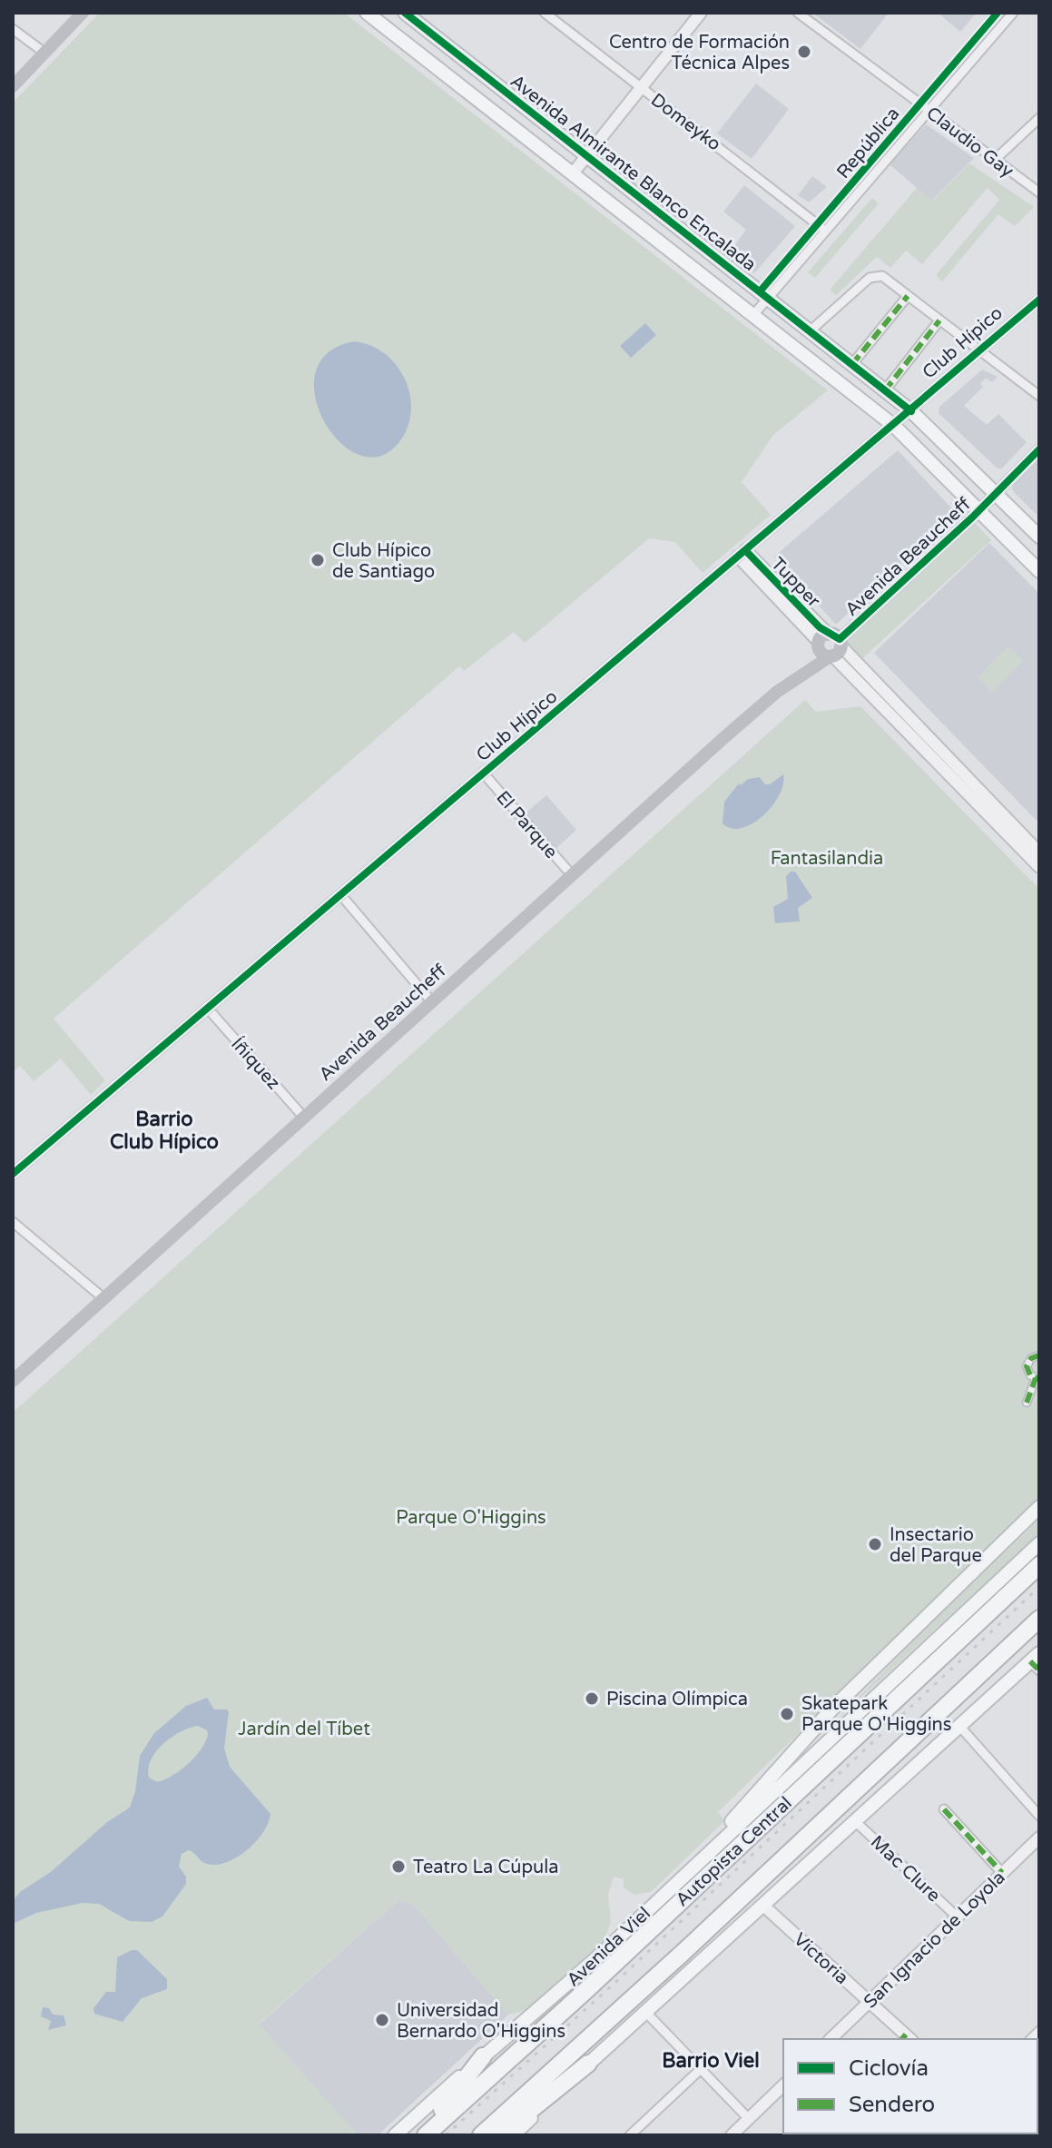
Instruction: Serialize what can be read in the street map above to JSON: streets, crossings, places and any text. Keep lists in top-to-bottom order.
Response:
{
  "streets": {
    "highway": ["Autopista Central"],
    "main road": [
      "Avenida Almirante Blanco Encalada",
      "Club Hípico",
      "Avenida Beaucheff",
      "Avenida Viel"
    ],
    "street": [
      "Domeyko",
      "Claudio Gay",
      "República",
      "Tupper",
      "El Parque",
      "Íñiquez",
      "Mac Clure",
      "San Ignacio de Loyola",
      "Victoria"
    ]
  },
  "crossings": [
    ["Domeyko", "República"],
    ["Claudio Gay", "República"],
    ["República", "Avenida Almirante Blanco Encalada"],
    ["Avenida Almirante Blanco Encalada", "Club Hípico"],
    ["Avenida Almirante Blanco Encalada", "Avenida Beaucheff"],
    ["Club Hípico", "Tupper"],
    ["Club Hípico", "El Parque"],
    ["Club Hípico", "Íñiquez"],
    ["Avenida Beaucheff", "Tupper"],
    ["Avenida Beaucheff", "El Parque"],
    ["Avenida Beaucheff", "Íñiquez"],
    ["Mac Clure", "San Ignacio de Loyola"],
    ["San Ignacio de Loyola", "Victoria"]
  ],
  "districts": ["Barrio Club Hípico", "Barrio Viel"],
  "parks": ["Fantasilandia", "Parque O'Higgins", "Jardín del Tíbet"],
  "places": [
    "Centro de Formación Técnica Alpes",
    "Club Hípico de Santiago",
    "Insectario del Parque",
    "Piscina Olímpica",
    "Skatepark Parque O'Higgins",
    "Teatro La Cúpula",
    "Universidad Bernardo O'Higgins"
  ],
  "legend": ["Ciclovía", "Sendero"]
}
